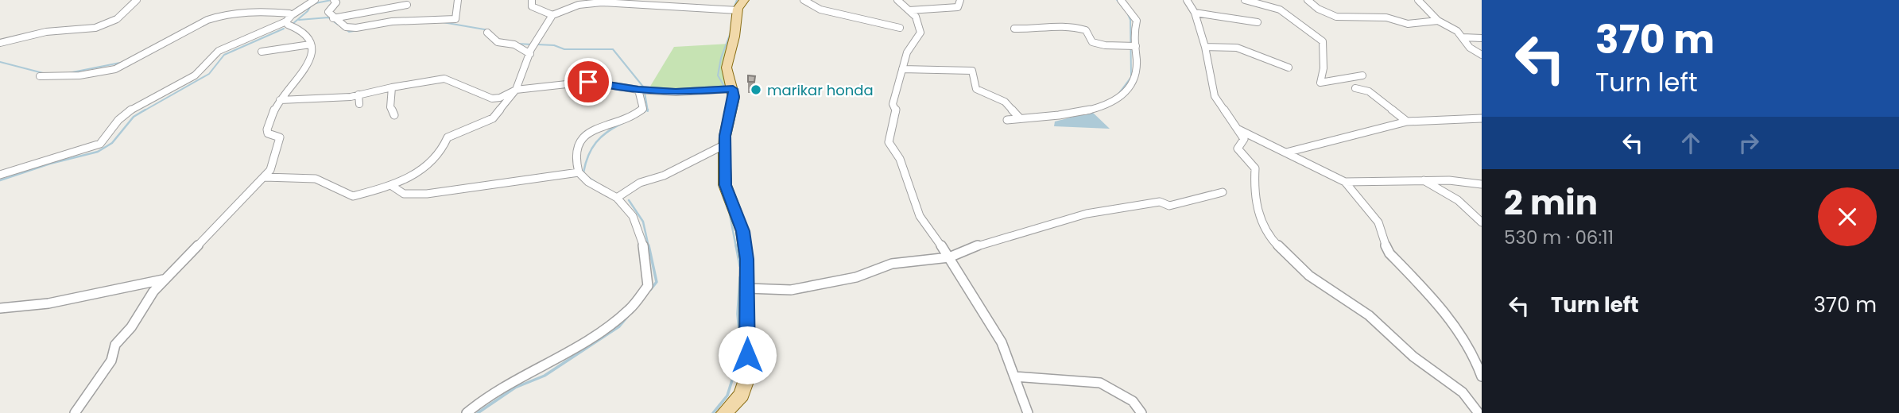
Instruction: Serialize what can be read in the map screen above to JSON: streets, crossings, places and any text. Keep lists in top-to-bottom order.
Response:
{
  "places": ["marikar honda"],
  "page": {
    "turn": ["370 m", "Turn left"],
    "heading": ["2 min", "530 m · 06:11"],
    "list": [
      {
        "name": "Turn left",
        "value": "370 m"
      }
    ]
  }
}
